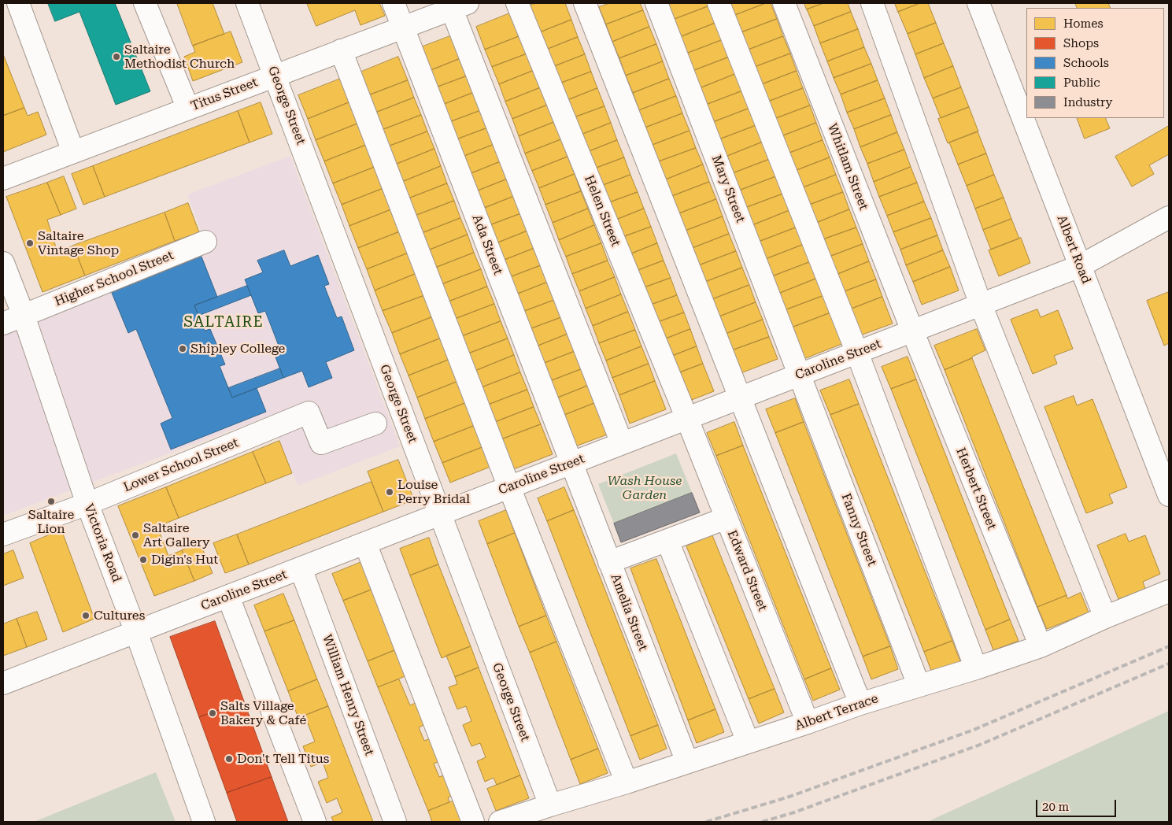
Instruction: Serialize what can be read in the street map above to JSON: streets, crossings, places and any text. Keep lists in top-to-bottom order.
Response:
{
  "streets": {
    "street": [
      "Titus Street",
      "George Street",
      "Whitlam Street",
      "Mary Street",
      "Helen Street",
      "Ada Street",
      "Albert Road",
      "Higher School Street",
      "Caroline Street",
      "Lower School Street",
      "Herbert Street",
      "Fanny Street",
      "Victoria Road",
      "Edward Street",
      "Amelia Street",
      "William Henry Street",
      "Albert Terrace"
    ]
  },
  "crossings": [
    ["Titus Street", "George Street"],
    ["Titus Street", "Ada Street"],
    ["George Street", "Caroline Street"],
    ["George Street", "Albert Terrace"],
    ["Whitlam Street", "Caroline Street"],
    ["Whitlam Street", "Herbert Street"],
    ["Mary Street", "Caroline Street"],
    ["Mary Street", "Fanny Street"],
    ["Helen Street", "Caroline Street"],
    ["Helen Street", "Edward Street"],
    ["Ada Street", "Caroline Street"],
    ["Ada Street", "Amelia Street"],
    ["Albert Road", "Caroline Street"],
    ["Higher School Street", "Victoria Road"],
    ["Caroline Street", "Herbert Street"],
    ["Caroline Street", "Fanny Street"],
    ["Caroline Street", "Victoria Road"],
    ["Caroline Street", "Edward Street"],
    ["Caroline Street", "Amelia Street"],
    ["Caroline Street", "William Henry Street"],
    ["Lower School Street", "Victoria Road"],
    ["Herbert Street", "Albert Terrace"],
    ["Fanny Street", "Albert Terrace"],
    ["Edward Street", "Albert Terrace"],
    ["Amelia Street", "Albert Terrace"]
  ],
  "districts": ["SALTAIRE"],
  "parks": ["Wash House Garden"],
  "places": [
    "Saltaire Methodist Church",
    "Saltaire Vintage Shop",
    "Shipley College",
    "Louise Perry Bridal",
    "Saltaire Lion",
    "Saltaire Art Gallery",
    "Digin's Hut",
    "Cultures",
    "Salts Village Bakery & Café",
    "Don't Tell Titus"
  ],
  "legend": [
    "Homes",
    "Shops",
    "Schools",
    "Public",
    "Industry"
  ],
  "scale_bar": "20 m"
}
